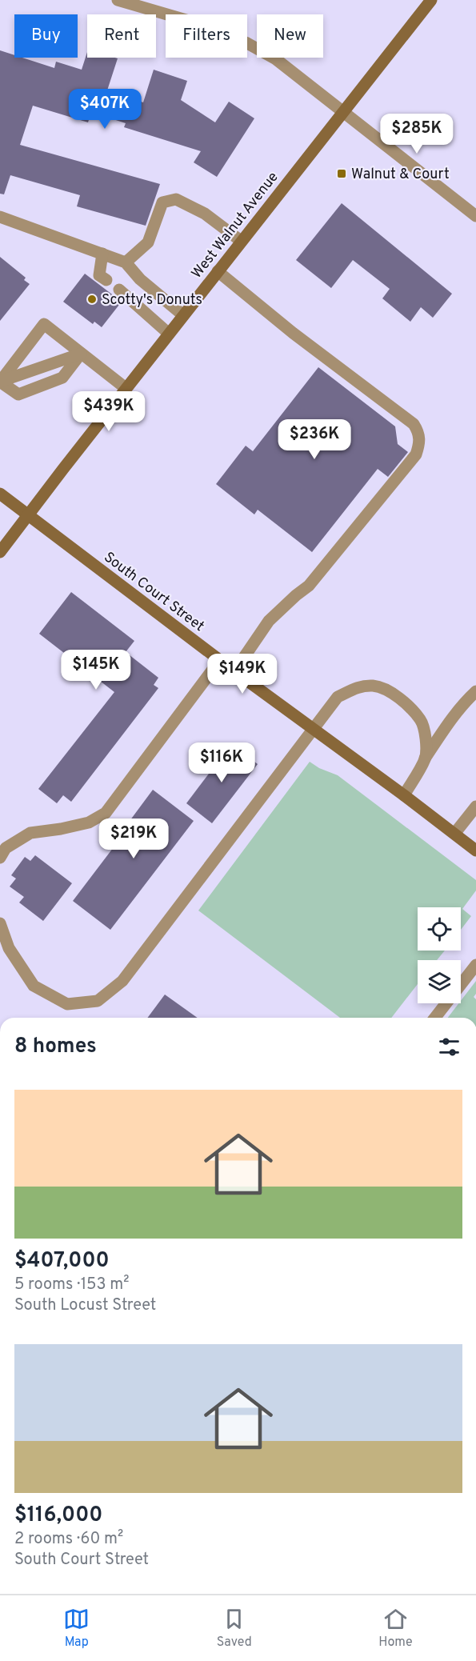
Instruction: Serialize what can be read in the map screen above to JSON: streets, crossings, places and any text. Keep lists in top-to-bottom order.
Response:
{
  "streets": {
    "main road": ["West Walnut Avenue", "South Court Street"]
  },
  "crossings": [
    ["West Walnut Avenue", "South Court Street"]
  ],
  "places": {
    "transit": ["Walnut & Court"],
    "other": ["Scotty's Donuts"]
  },
  "page": {
    "chip": [
      "Buy",
      "Rent",
      "Filters",
      "New"
    ],
    "price": [
      "$407K",
      "$285K",
      "$439K",
      "$236K",
      "$145K",
      "$149K",
      "$116K",
      "$219K"
    ],
    "heading": "8 homes",
    "list": [
      {
        "name": "$407,000",
        "note": "5 rooms · 153 m² · South Locust Street"
      },
      {
        "name": "$116,000",
        "note": "2 rooms · 60 m² · South Court Street"
      }
    ],
    "tabs": ["Map", "Saved", "Home"]
  }
}
